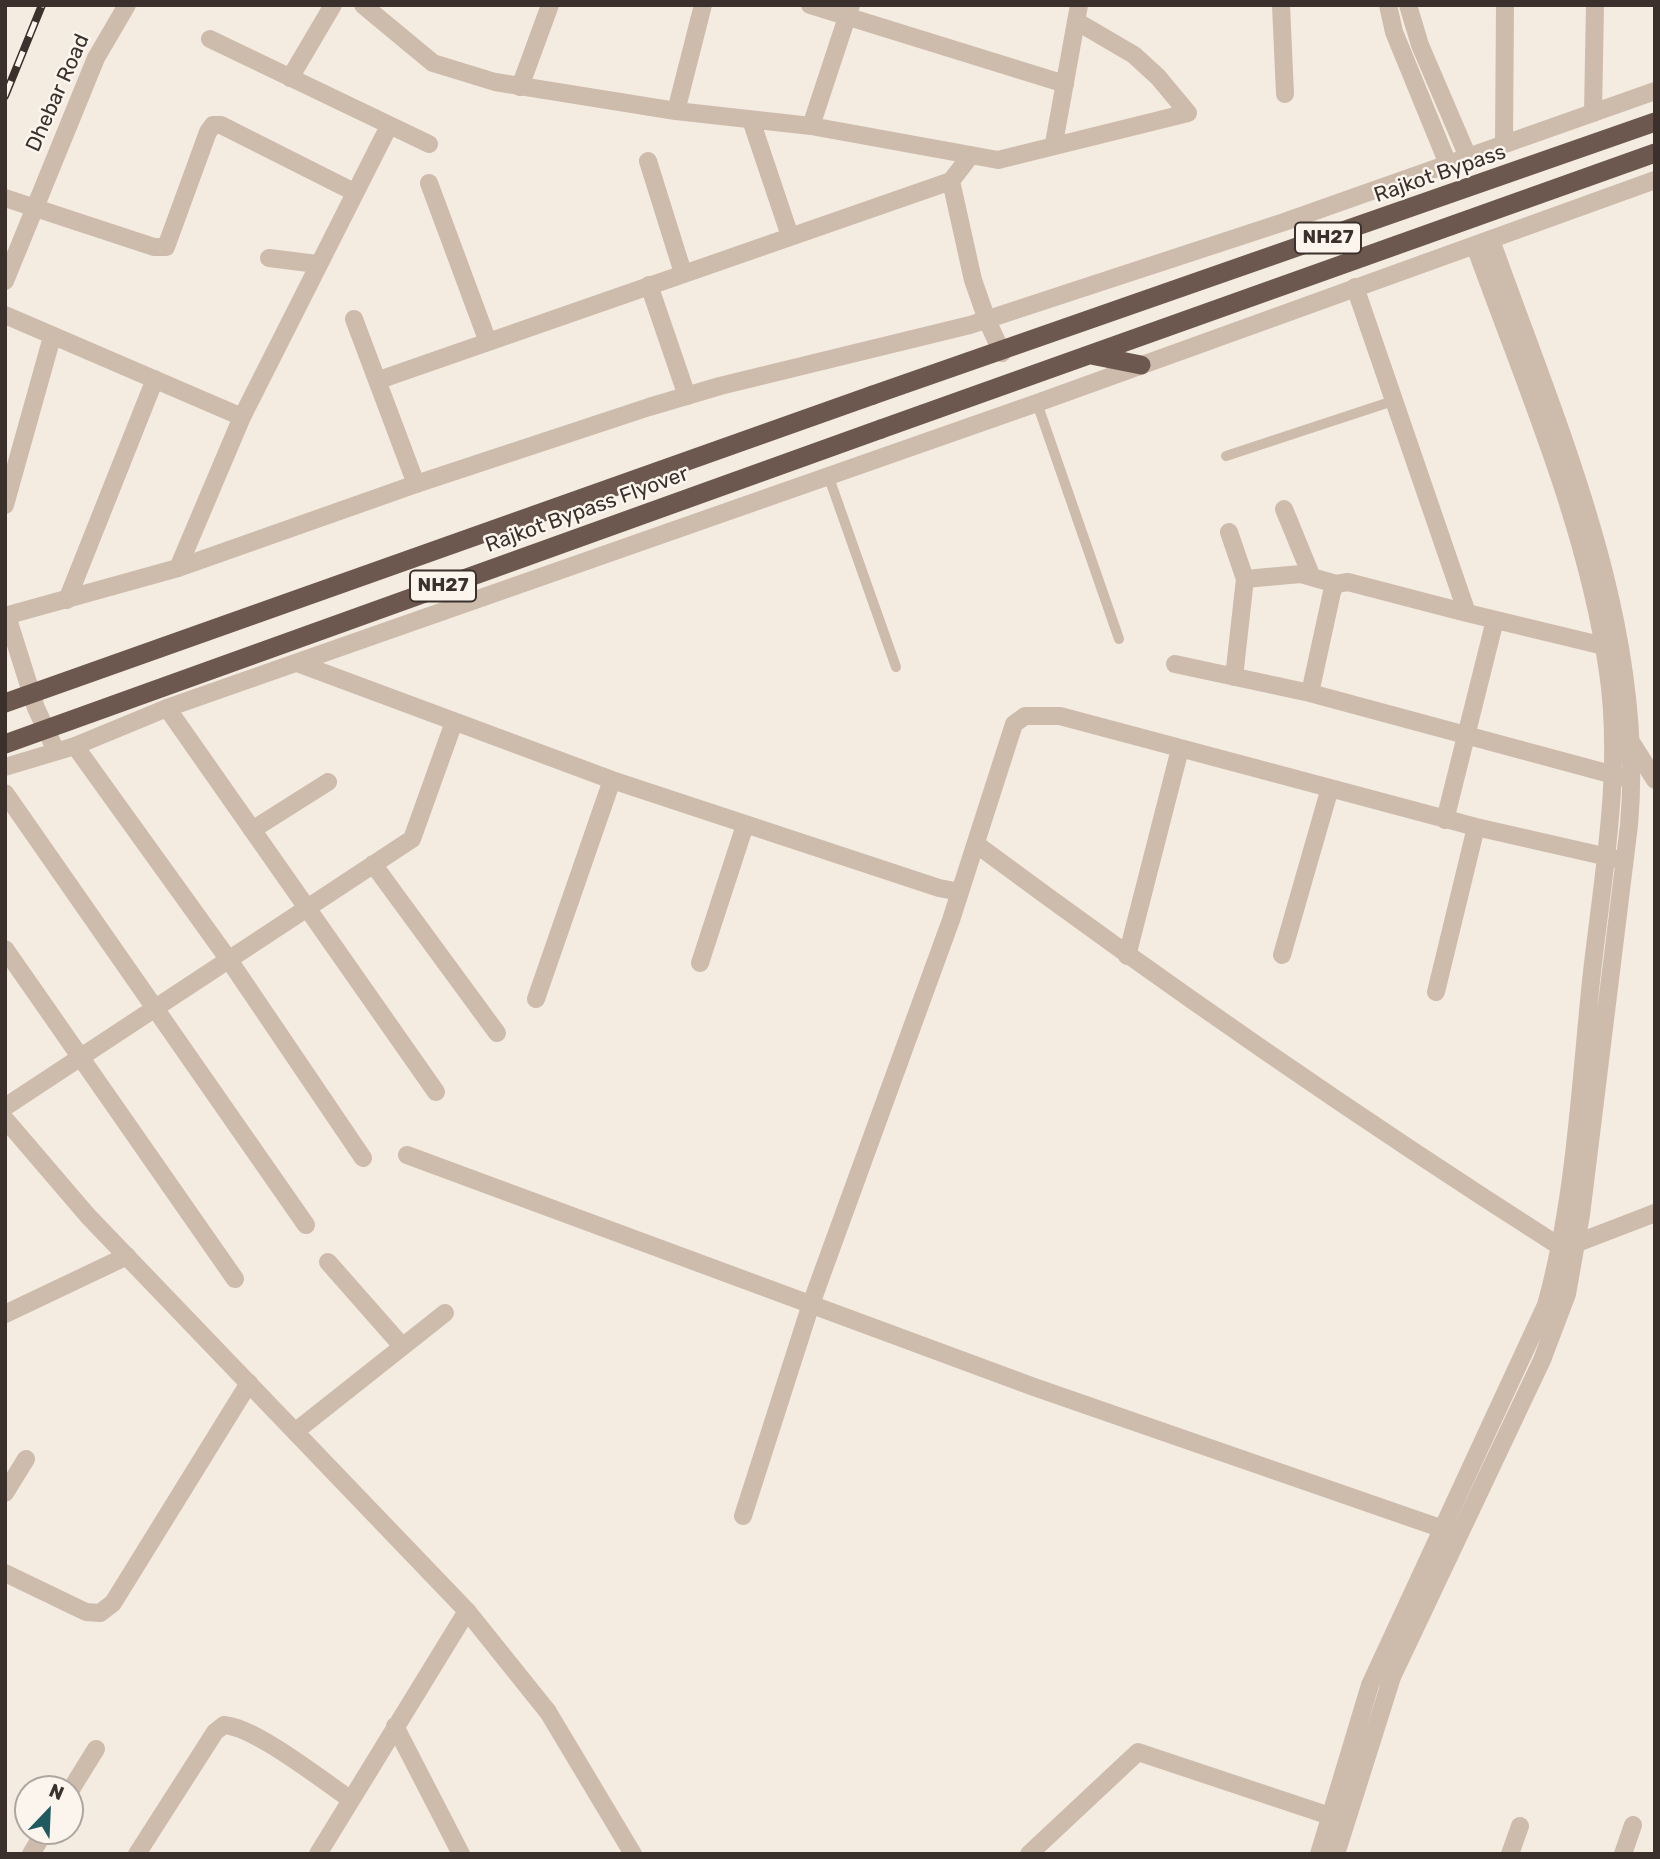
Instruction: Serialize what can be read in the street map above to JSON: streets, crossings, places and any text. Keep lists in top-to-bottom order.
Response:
{
  "streets": {
    "highway": ["Rajkot Bypass", "NH27", "Rajkot Bypass Flyover"],
    "street": ["Dhebar Road"]
  },
  "crossings": [
    ["Rajkot Bypass", "Rajkot Bypass Flyover"],
    ["NH27", "Rajkot Bypass Flyover"]
  ],
  "north": "top right"
}
